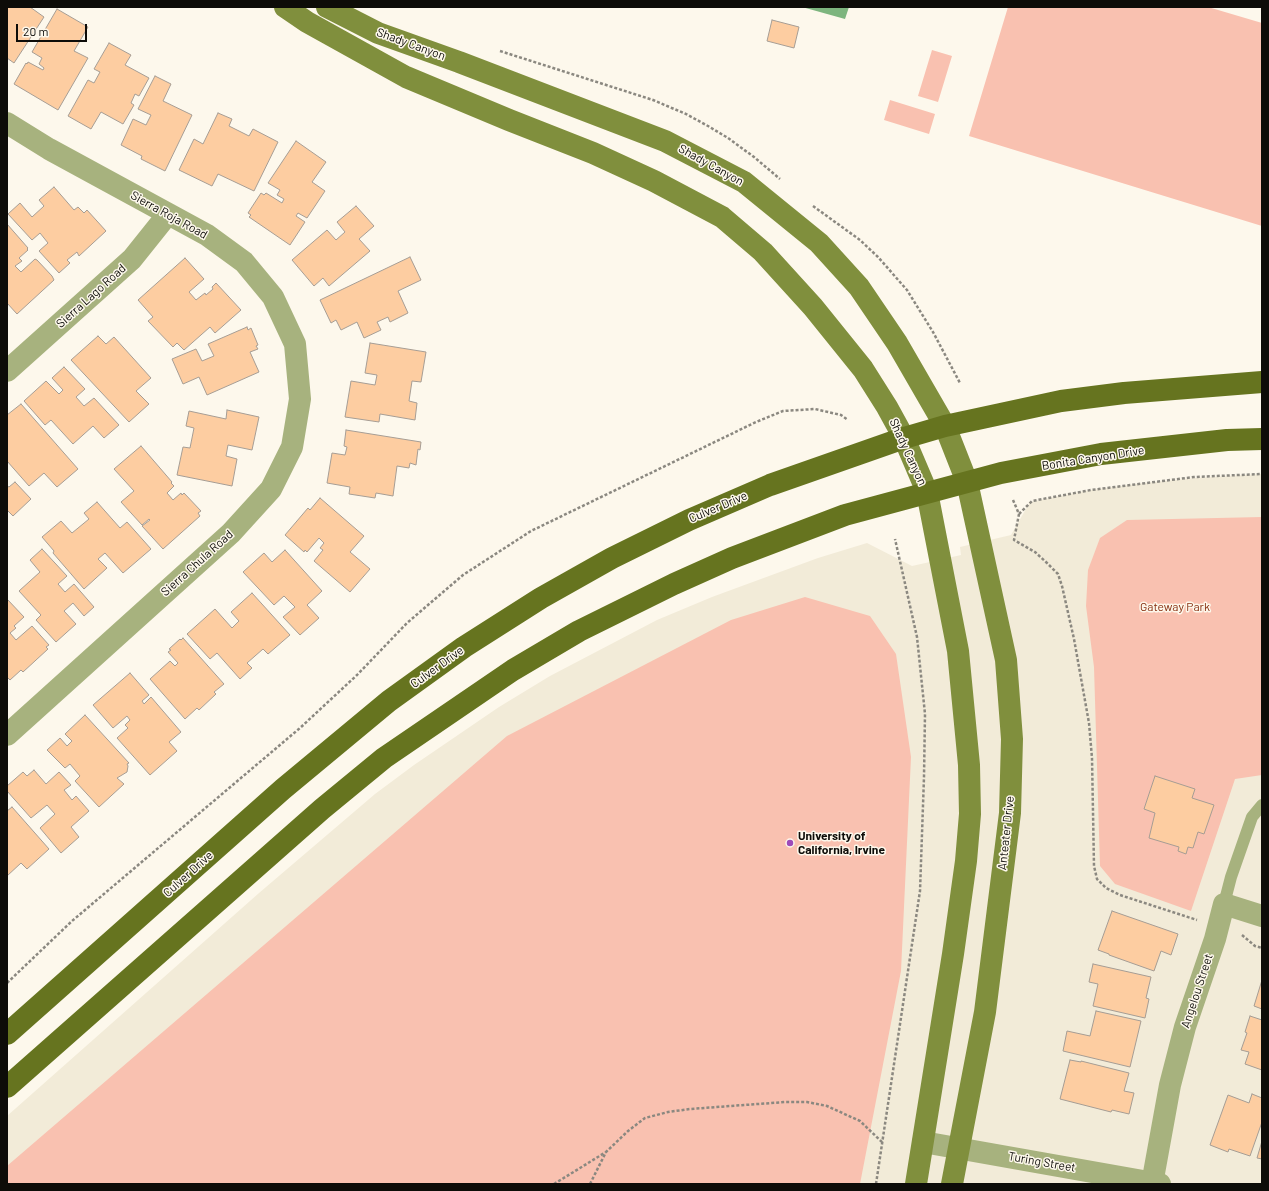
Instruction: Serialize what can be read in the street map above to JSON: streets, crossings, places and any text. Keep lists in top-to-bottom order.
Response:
{
  "streets": {
    "main road": [
      "Shady Canyon",
      "Bonita Canyon Drive",
      "Culver Drive",
      "Anteater Drive"
    ],
    "street": [
      "Sierra Roja Road",
      "Sierra Lago Road",
      "Sierra Chula Road",
      "Angelou Street",
      "Turing Street"
    ]
  },
  "crossings": [
    ["Shady Canyon", "Bonita Canyon Drive"],
    ["Shady Canyon", "Culver Drive"],
    ["Shady Canyon", "Anteater Drive"],
    ["Sierra Roja Road", "Sierra Lago Road"],
    ["Sierra Roja Road", "Sierra Chula Road"],
    ["Bonita Canyon Drive", "Anteater Drive"],
    ["Anteater Drive", "Turing Street"],
    ["Angelou Street", "Turing Street"]
  ],
  "parks": ["Gateway Park"],
  "places": ["University of California, Irvine"],
  "scale_bar": "20 m"
}
